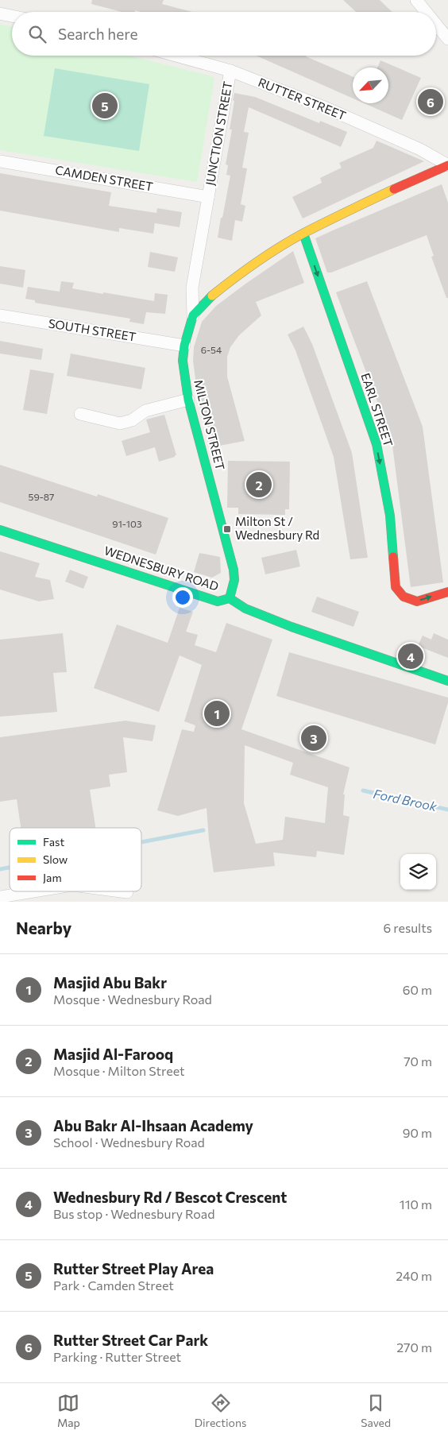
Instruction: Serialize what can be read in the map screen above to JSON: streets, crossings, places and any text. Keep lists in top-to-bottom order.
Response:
{
  "streets": {
    "street": [
      "RUTTER STREET",
      "JUNCTION STREET",
      "CAMDEN STREET",
      "SOUTH STREET",
      "EARL STREET",
      "MILTON STREET",
      "WEDNESBURY ROAD"
    ]
  },
  "crossings": [
    ["RUTTER STREET", "JUNCTION STREET"],
    ["RUTTER STREET", "MILTON STREET"],
    ["JUNCTION STREET", "CAMDEN STREET"],
    ["JUNCTION STREET", "MILTON STREET"],
    ["SOUTH STREET", "MILTON STREET"],
    ["EARL STREET", "MILTON STREET"],
    ["MILTON STREET", "WEDNESBURY ROAD"]
  ],
  "one_way": ["EARL STREET"],
  "water": ["Ford Brook"],
  "places": {
    "transit": ["Milton St / Wednesbury Rd"]
  },
  "house_numbers": ["6-54", "59-87", "91-103"],
  "legend": ["Fast", "Slow", "Jam"],
  "north": "bottom left",
  "page": {
    "search": "Search here",
    "pins": [
      "6",
      "5",
      "2",
      "4",
      "1",
      "3"
    ],
    "heading": ["Nearby", "6 results"],
    "list": [
      {
        "mark": "1",
        "name": "Masjid Abu Bakr",
        "note": "Mosque · Wednesbury Road",
        "value": "60 m"
      },
      {
        "mark": "2",
        "name": "Masjid Al-Farooq",
        "note": "Mosque · Milton Street",
        "value": "70 m"
      },
      {
        "mark": "3",
        "name": "Abu Bakr Al-Ihsaan Academy",
        "note": "School · Wednesbury Road",
        "value": "90 m"
      },
      {
        "mark": "4",
        "name": "Wednesbury Rd / Bescot Crescent",
        "note": "Bus stop · Wednesbury Road",
        "value": "110 m"
      },
      {
        "mark": "5",
        "name": "Rutter Street Play Area",
        "note": "Park · Camden Street",
        "value": "240 m"
      },
      {
        "mark": "6",
        "name": "Rutter Street Car Park",
        "note": "Parking · Rutter Street",
        "value": "270 m"
      }
    ],
    "nav": ["Map", "Directions", "Saved"]
  }
}
